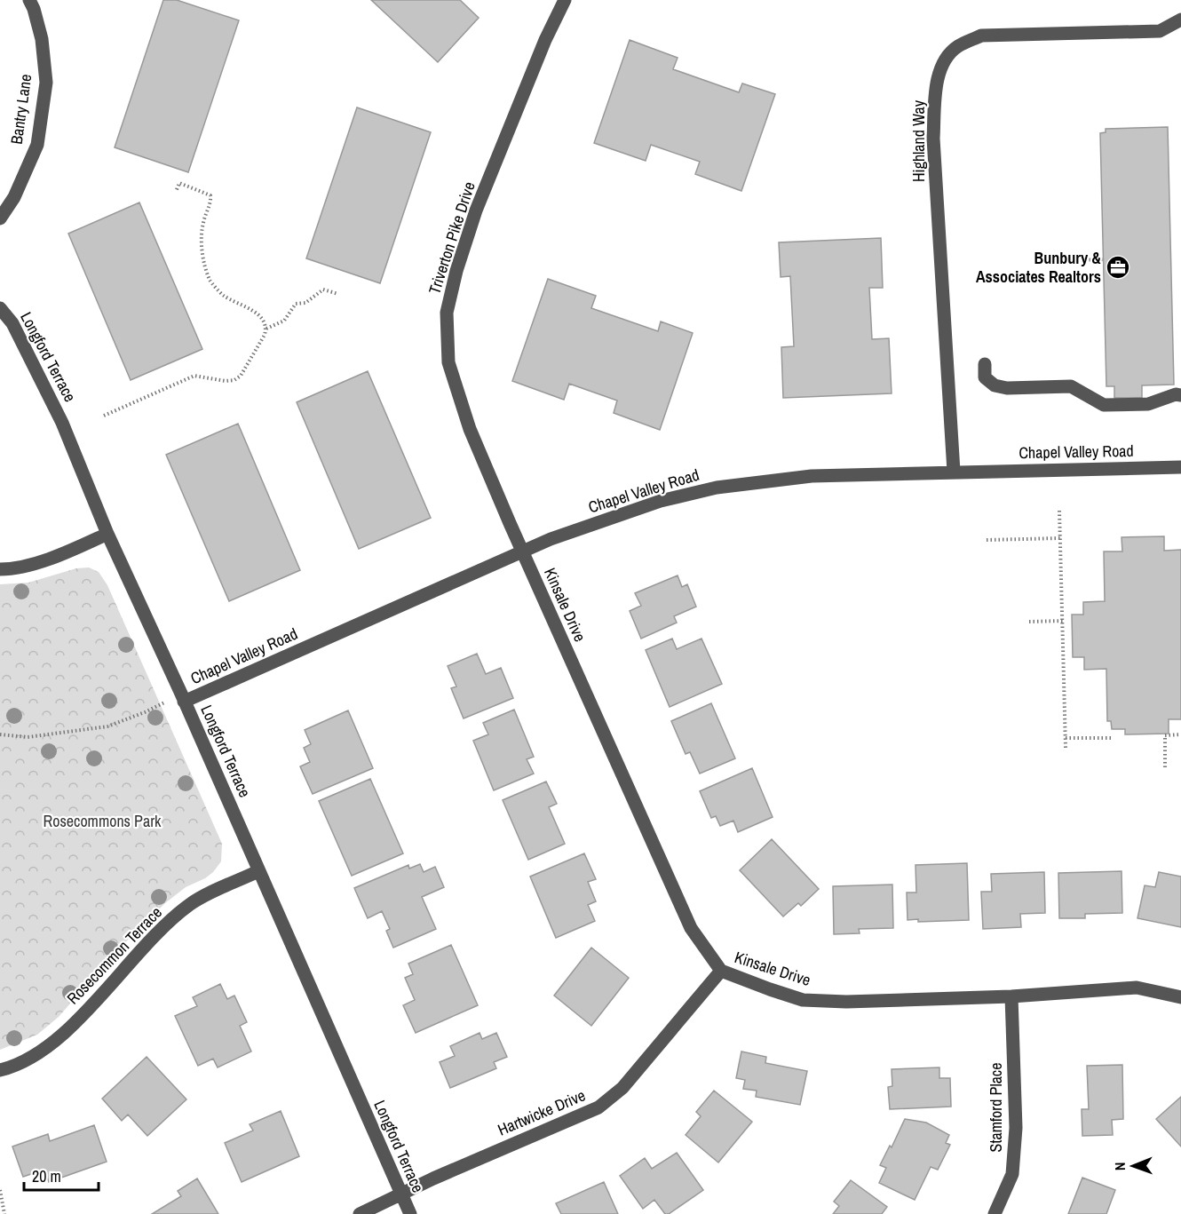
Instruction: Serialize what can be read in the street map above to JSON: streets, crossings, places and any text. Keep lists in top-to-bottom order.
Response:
{
  "streets": {
    "street": [
      "Bantry Lane",
      "Highland Way",
      "Triverton Pike Drive",
      "Longford Terrace",
      "Chapel Valley Road",
      "Kinsale Drive",
      "Rosecommon Terrace",
      "Stamford Place",
      "Hartwicke Drive"
    ]
  },
  "crossings": [
    ["Highland Way", "Chapel Valley Road"],
    ["Triverton Pike Drive", "Chapel Valley Road"],
    ["Triverton Pike Drive", "Kinsale Drive"],
    ["Longford Terrace", "Chapel Valley Road"],
    ["Longford Terrace", "Rosecommon Terrace"],
    ["Longford Terrace", "Hartwicke Drive"],
    ["Chapel Valley Road", "Kinsale Drive"],
    ["Kinsale Drive", "Stamford Place"],
    ["Kinsale Drive", "Hartwicke Drive"]
  ],
  "parks": ["Rosecommons Park"],
  "places": {
    "office": ["Bunbury & Associates Realtors"]
  },
  "scale_bar": "20 m",
  "north": "left"
}
